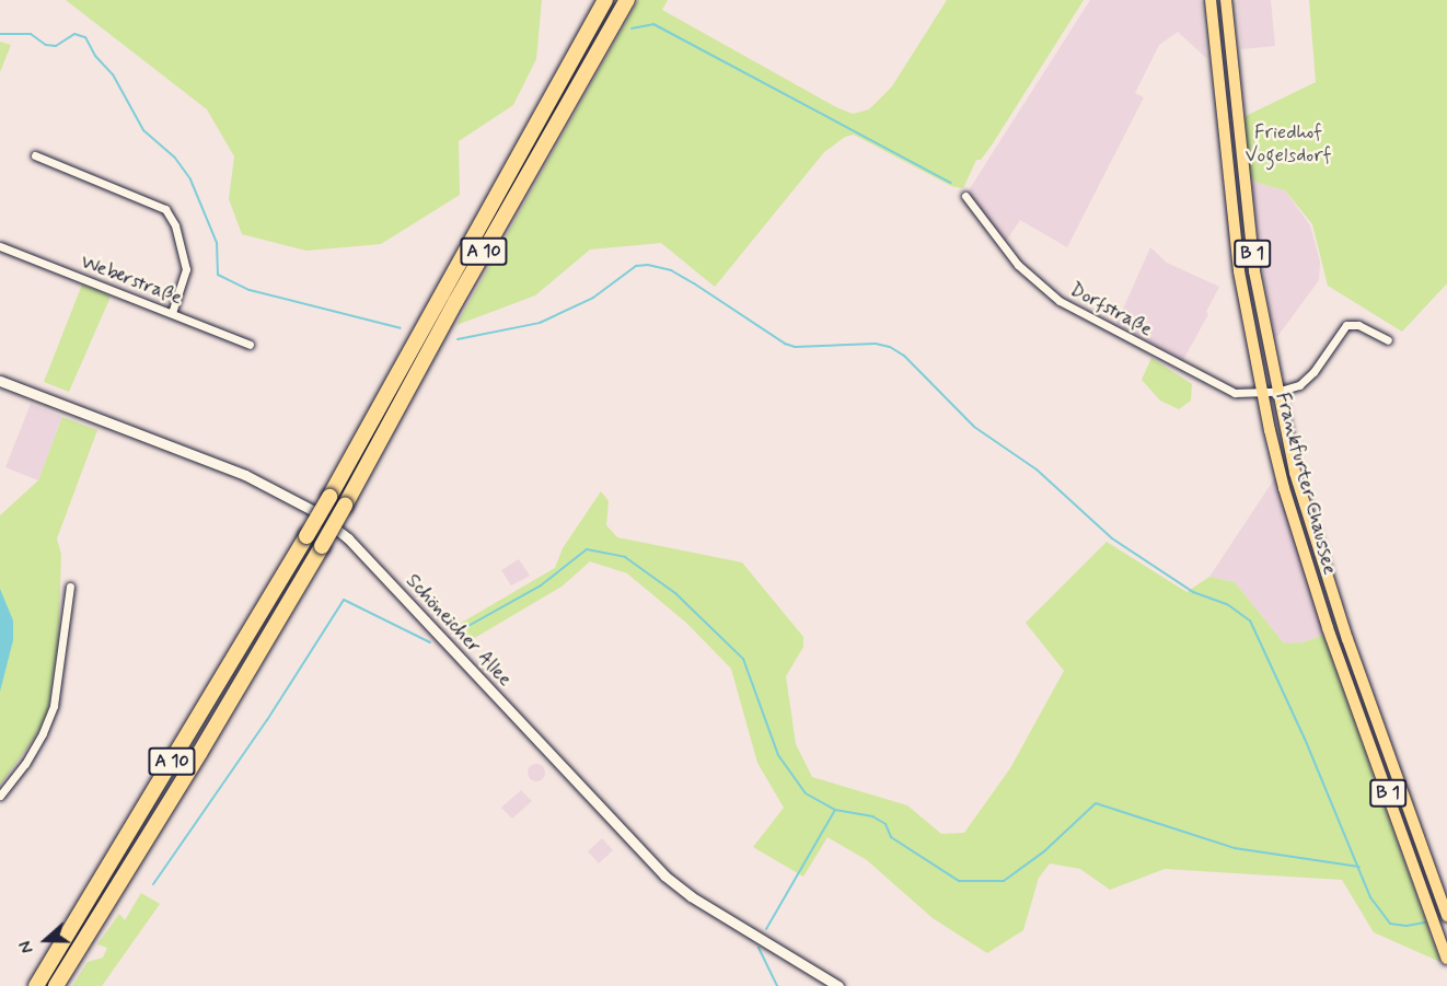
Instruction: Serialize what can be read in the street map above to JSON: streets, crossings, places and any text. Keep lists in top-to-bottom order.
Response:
{
  "streets": {
    "highway": ["A 10"],
    "main road": ["B 1", "Frankfurter Chaussee"],
    "street": ["Weberstraße", "Dorfstraße", "Schöneicher Allee"]
  },
  "crossings": [
    ["Dorfstraße", "Frankfurter Chaussee"]
  ],
  "parks": ["Friedhof Vogelsdorf"],
  "north": "left"
}
